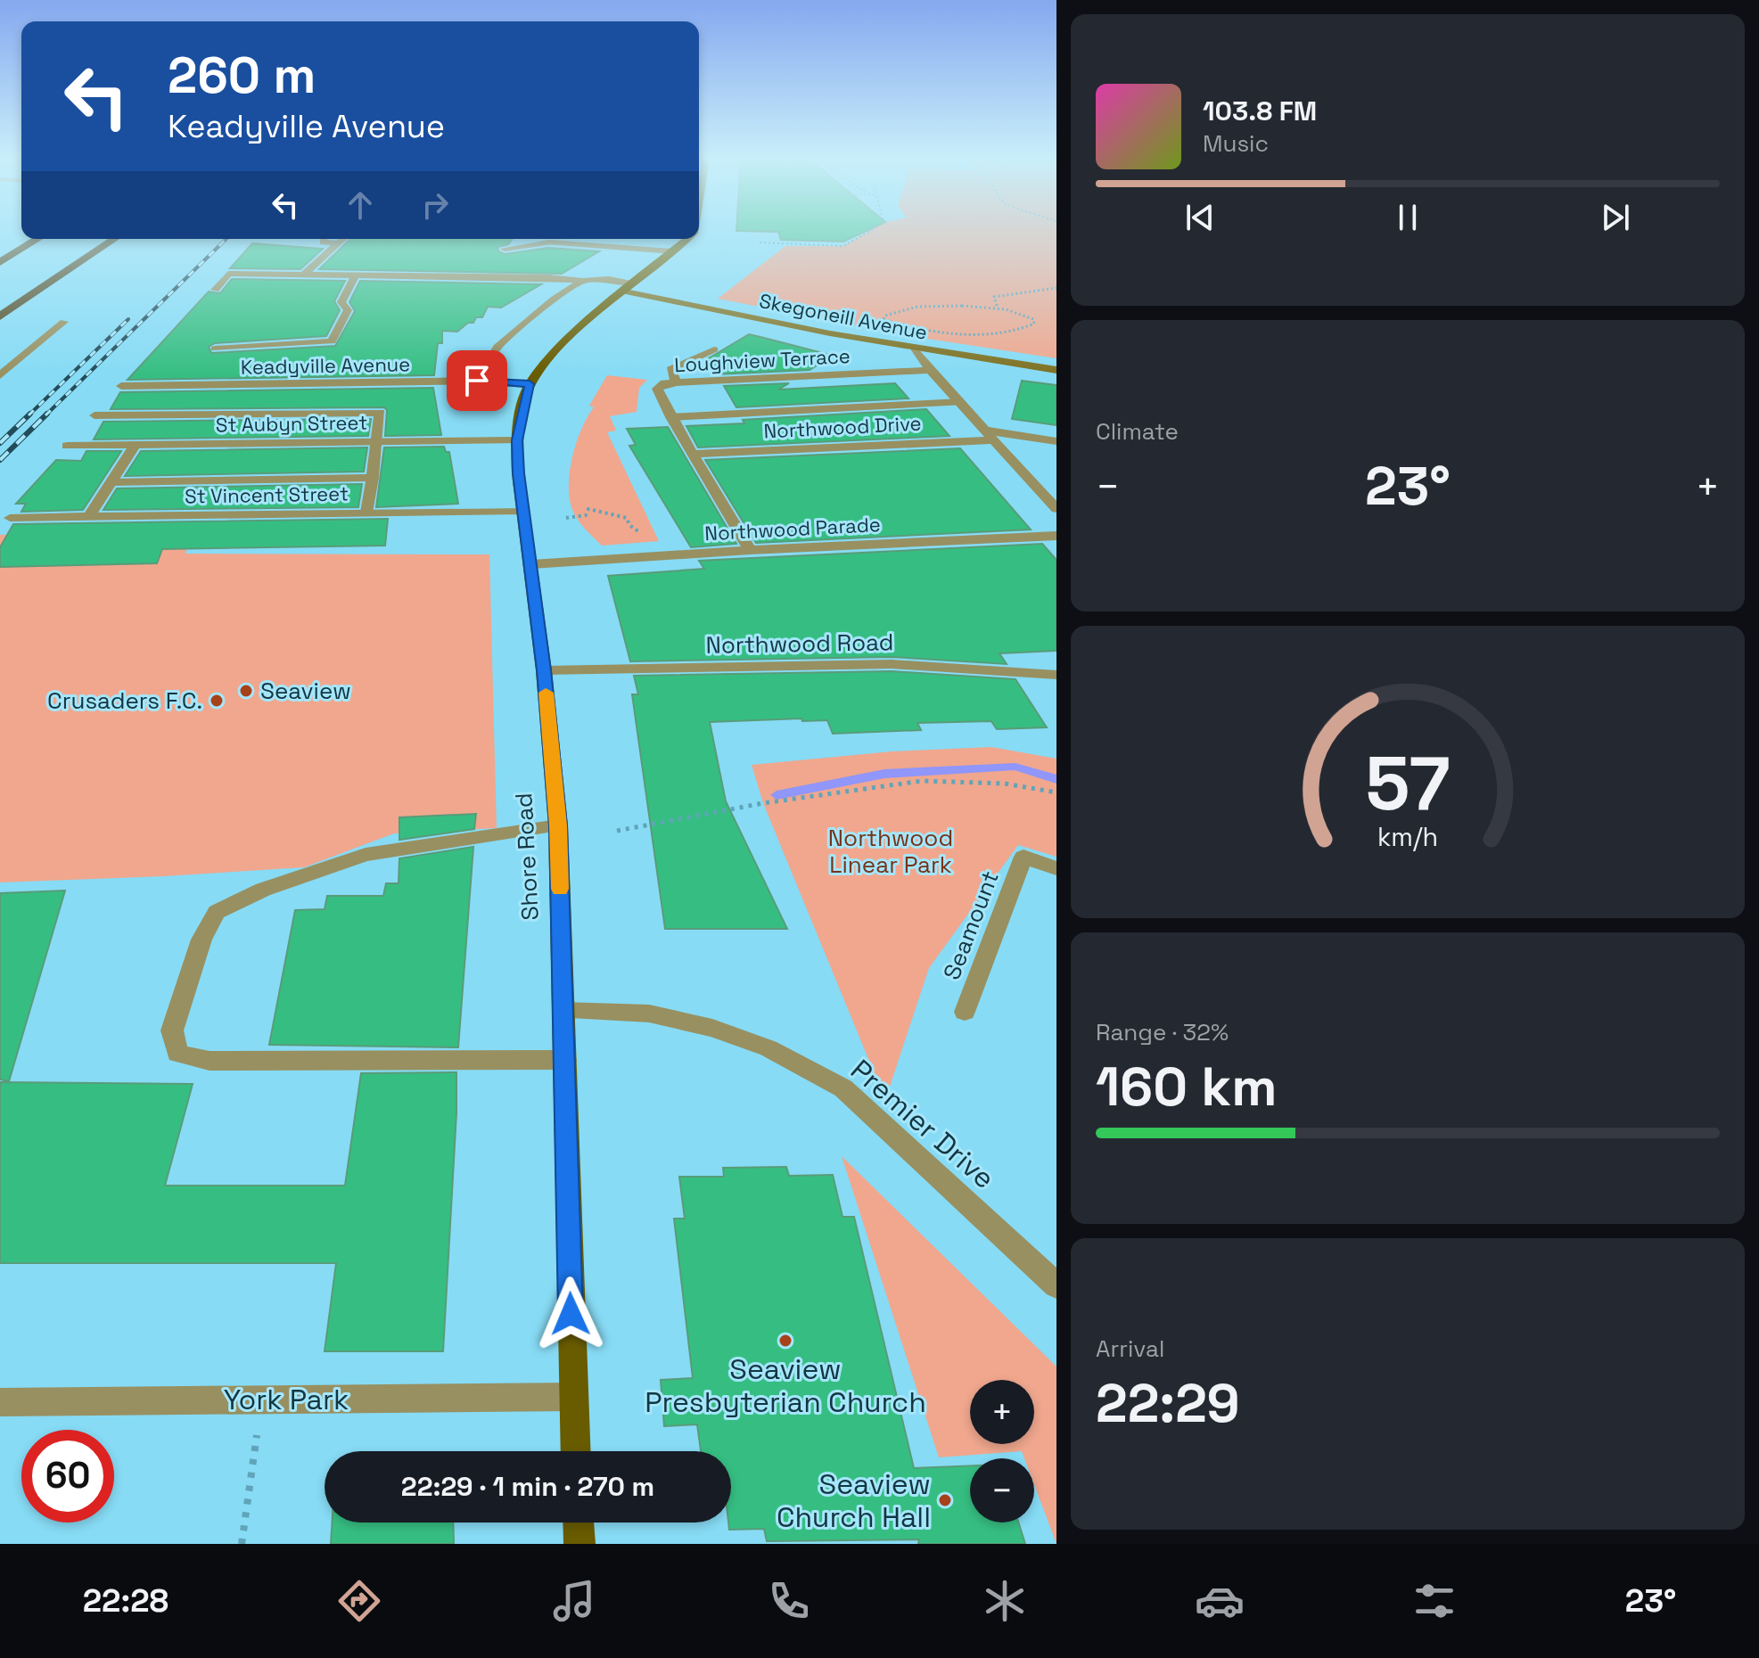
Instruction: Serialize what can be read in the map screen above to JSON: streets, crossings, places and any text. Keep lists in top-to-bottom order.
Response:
{
  "streets": {
    "main road": ["Shore Road"],
    "street": [
      "Skegoneill Avenue",
      "Loughview Terrace",
      "Keadyville Avenue",
      "St Aubyn Street",
      "Northwood Drive",
      "St Vincent Street",
      "Northwood Parade",
      "Northwood Road",
      "Seamount",
      "Premier Drive",
      "York Park"
    ]
  },
  "crossings": [
    ["Skegoneill Avenue", "Shore Road"],
    ["Loughview Terrace", "Northwood Drive"],
    ["Loughview Terrace", "Northwood Parade"],
    ["Keadyville Avenue", "Shore Road"],
    ["St Aubyn Street", "Shore Road"],
    ["St Vincent Street", "Shore Road"],
    ["Northwood Parade", "Shore Road"],
    ["Northwood Road", "Shore Road"],
    ["Shore Road", "Premier Drive"],
    ["Shore Road", "York Park"]
  ],
  "parks": ["Northwood Linear Park"],
  "places": [
    "Seaview",
    "Crusaders F.C.",
    "Seaview Presbyterian Church",
    "Seaview Church Hall"
  ],
  "page": {
    "turn": ["260 m", "Keadyville Avenue"],
    "song": ["103.8 FM", "Music"],
    "tile": [
      "Climate",
      ["Range · 32%", "160 km"],
      ["Arrival", "22:29"]
    ],
    "heat": ["−", "23°", "+"],
    "map_buttons": ["+", "−"],
    "limit": "60",
    "trip": "22:29 · 1 min · 270 m",
    "tabs": ["22:28", "23°"],
    "gauge": ["57", "km/h"]
  }
}
